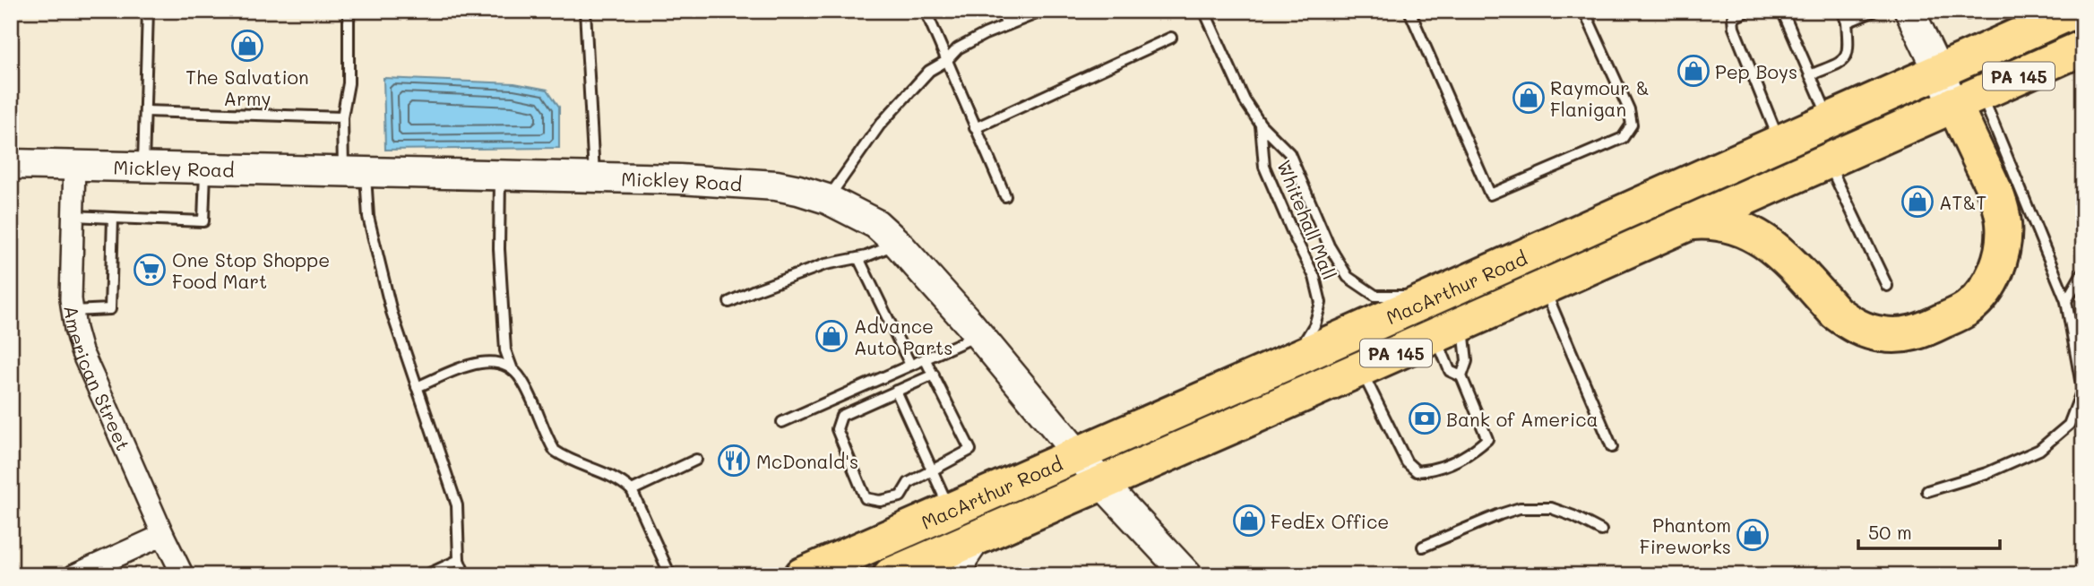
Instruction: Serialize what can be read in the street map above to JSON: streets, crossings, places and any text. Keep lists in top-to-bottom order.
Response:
{
  "streets": {
    "highway": ["PA 145", "MacArthur Road"],
    "street": ["Mickley Road", "American Street"],
    "lane": ["Whitehall Mall"]
  },
  "crossings": [
    ["Mickley Road", "MacArthur Road"],
    ["Mickley Road", "American Street"],
    ["Whitehall Mall", "MacArthur Road"]
  ],
  "places": {
    "shop": [
      "The Salvation Army",
      "Pep Boys",
      "Raymour & Flanigan",
      "AT&T",
      "Advance Auto Parts",
      "FedEx Office",
      "Phantom Fireworks"
    ],
    "supermarket": ["One Stop Shoppe Food Mart"],
    "bank": ["Bank of America"],
    "restaurant": ["McDonald's"]
  },
  "scale_bar": "50 m"
}
